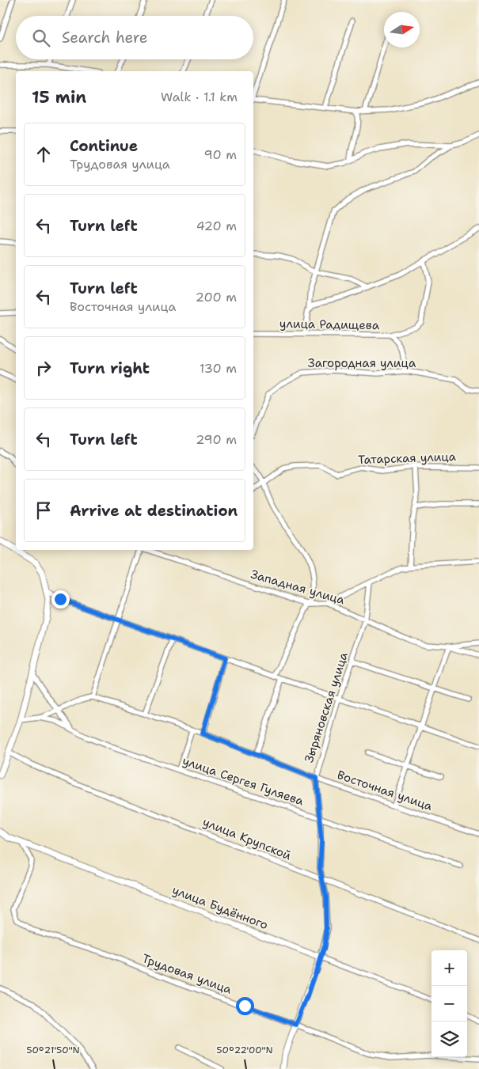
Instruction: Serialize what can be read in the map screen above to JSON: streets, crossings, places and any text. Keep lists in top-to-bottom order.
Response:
{
  "streets": {
    "street": [
      "улица Радищева",
      "Загородная улица",
      "Татарская улица",
      "Западная улица",
      "Зыряновская улица",
      "улица Сергея Гуляева",
      "Восточная улица",
      "улица Крупской",
      "улица Будённого",
      "Трудовая улица"
    ]
  },
  "crossings": [
    ["улица Радищева", "Загородная улица"],
    ["Западная улица", "Зыряновская улица"],
    ["Зыряновская улица", "улица Сергея Гуляева"],
    ["Зыряновская улица", "Восточная улица"],
    ["Зыряновская улица", "улица Крупской"],
    ["Зыряновская улица", "улица Будённого"],
    ["Зыряновская улица", "Трудовая улица"],
    ["улица Будённого", "Трудовая улица"]
  ],
  "north": "right",
  "page": {
    "search": "Search here",
    "heading": ["15 min", "Walk · 1.1 km"],
    "list": [
      ["Continue", "Трудовая улица", "90 m"],
      ["Turn left", "420 m"],
      ["Turn left", "Восточная улица", "200 m"],
      ["Turn right", "130 m"],
      ["Turn left", "290 m"],
      "Arrive at destination"
    ],
    "map_buttons": ["+", "−"]
  },
  "coordinates": ["50°21'50\"N", "50°22'00\"N"]
}
